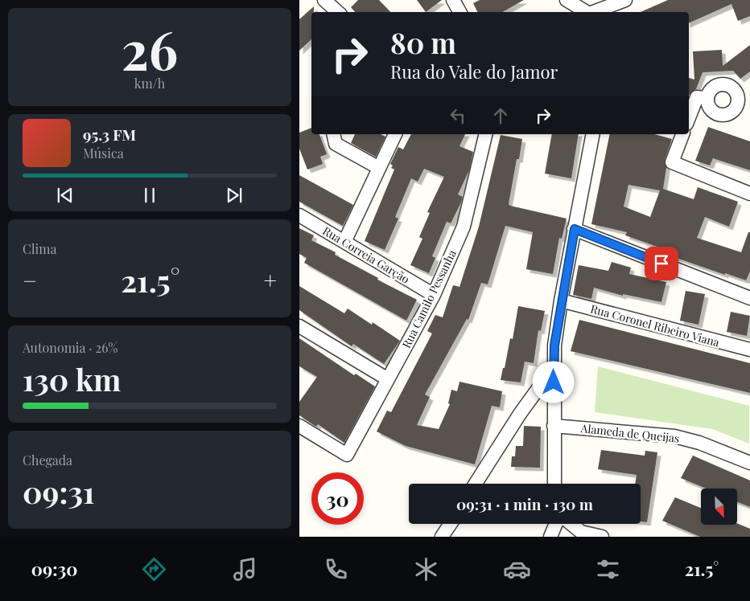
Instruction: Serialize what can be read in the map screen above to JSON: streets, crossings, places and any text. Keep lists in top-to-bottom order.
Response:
{
  "streets": {
    "street": [
      "Rua Correia Garção",
      "Rua Camilo Pessanha",
      "Rua Coronel Ribeiro Viana",
      "Alameda de Queijas"
    ]
  },
  "crossings": [
    ["Rua Correia Garção", "Rua Camilo Pessanha"]
  ],
  "north": "bottom right",
  "page": {
    "tile": [
      ["26", "km/h"],
      "Clima",
      ["Autonomia · 26%", "130 km"],
      ["Chegada", "09:31"]
    ],
    "turn": ["80 m", "Rua do Vale do Jamor"],
    "song": ["95.3 FM", "Música"],
    "heat": ["−", "21.5°", "+"],
    "limit": "30",
    "trip": "09:31 · 1 min · 130 m",
    "tabs": ["09:30", "21.5°"]
  }
}
